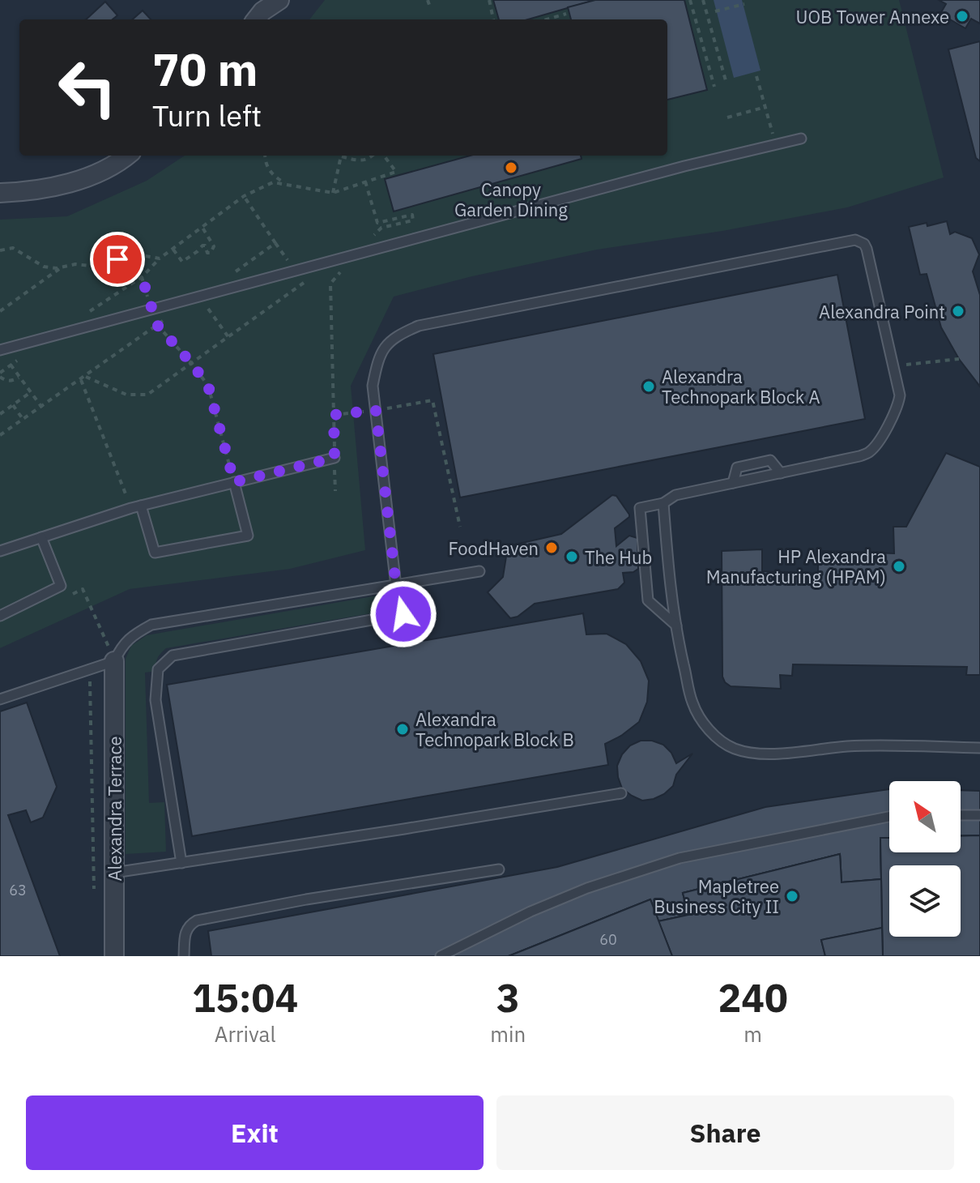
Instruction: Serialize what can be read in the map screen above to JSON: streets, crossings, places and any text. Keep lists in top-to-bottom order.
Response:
{
  "streets": {
    "street": ["Alexandra Terrace"]
  },
  "places": [
    "UOB Tower Annexe",
    "Canopy Garden Dining",
    "Alexandra Point",
    "Alexandra Technopark Block A",
    "FoodHaven",
    "The Hub",
    "HP Alexandra Manufacturing (HPAM)",
    "Alexandra Technopark Block B",
    "Mapletree Business City II"
  ],
  "house_numbers": ["63", "60"],
  "north": "top left",
  "page": {
    "turn": ["70 m", "Turn left"],
    "eta": [
      "15:04",
      "Arrival",
      "3",
      "min",
      "240",
      "m"
    ],
    "buttons": ["Exit", "Share"]
  }
}
